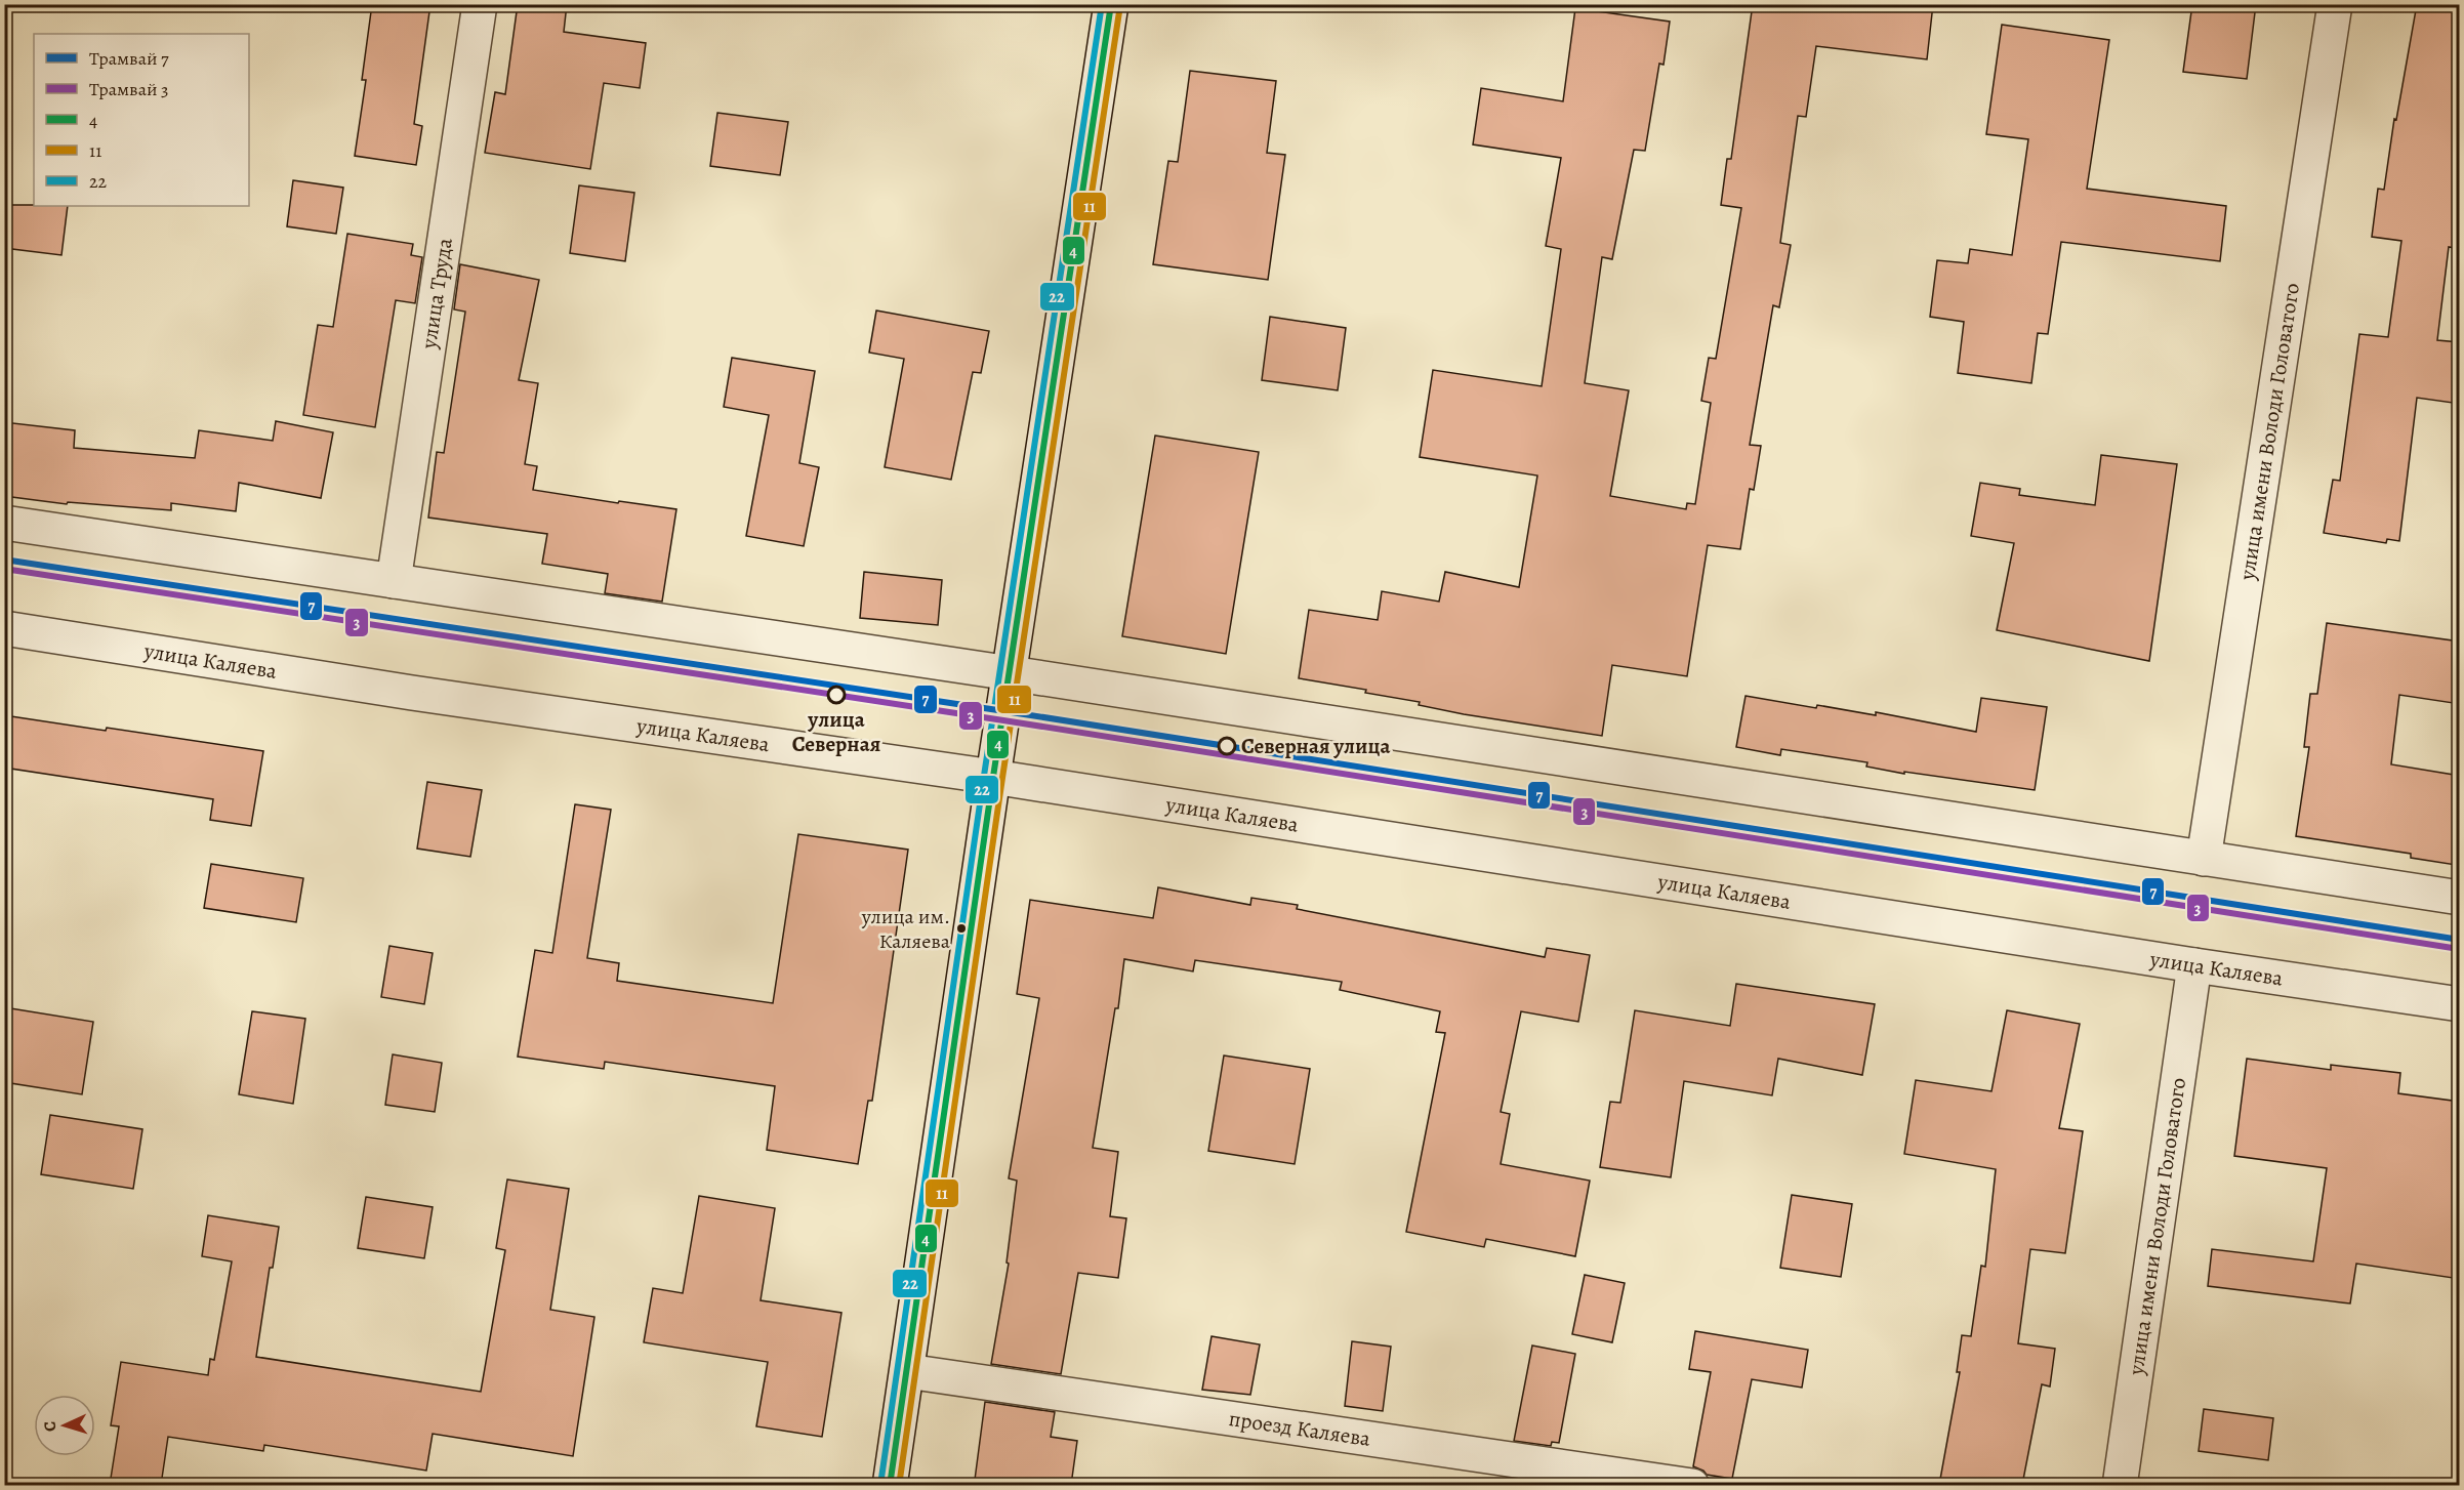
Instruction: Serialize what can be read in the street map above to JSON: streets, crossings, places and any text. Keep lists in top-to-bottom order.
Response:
{
  "streets": {
    "street": [
      "улица Труда",
      "улица имени Володи Головатого",
      "улица Каляева",
      "проезд Каляева"
    ]
  },
  "crossings": [
    ["улица имени Володи Головатого", "улица Каляева"]
  ],
  "places": ["улица Северная", "Северная улица", "улица им. Каляева"],
  "lines": [
    "transit line 4",
    "transit line 22",
    "transit line 11",
    "tram line 7",
    "tram line 3"
  ],
  "legend": [
    "Трамвай 7",
    "Трамвай 3",
    "4",
    "11",
    "22"
  ],
  "north": "left"
}
